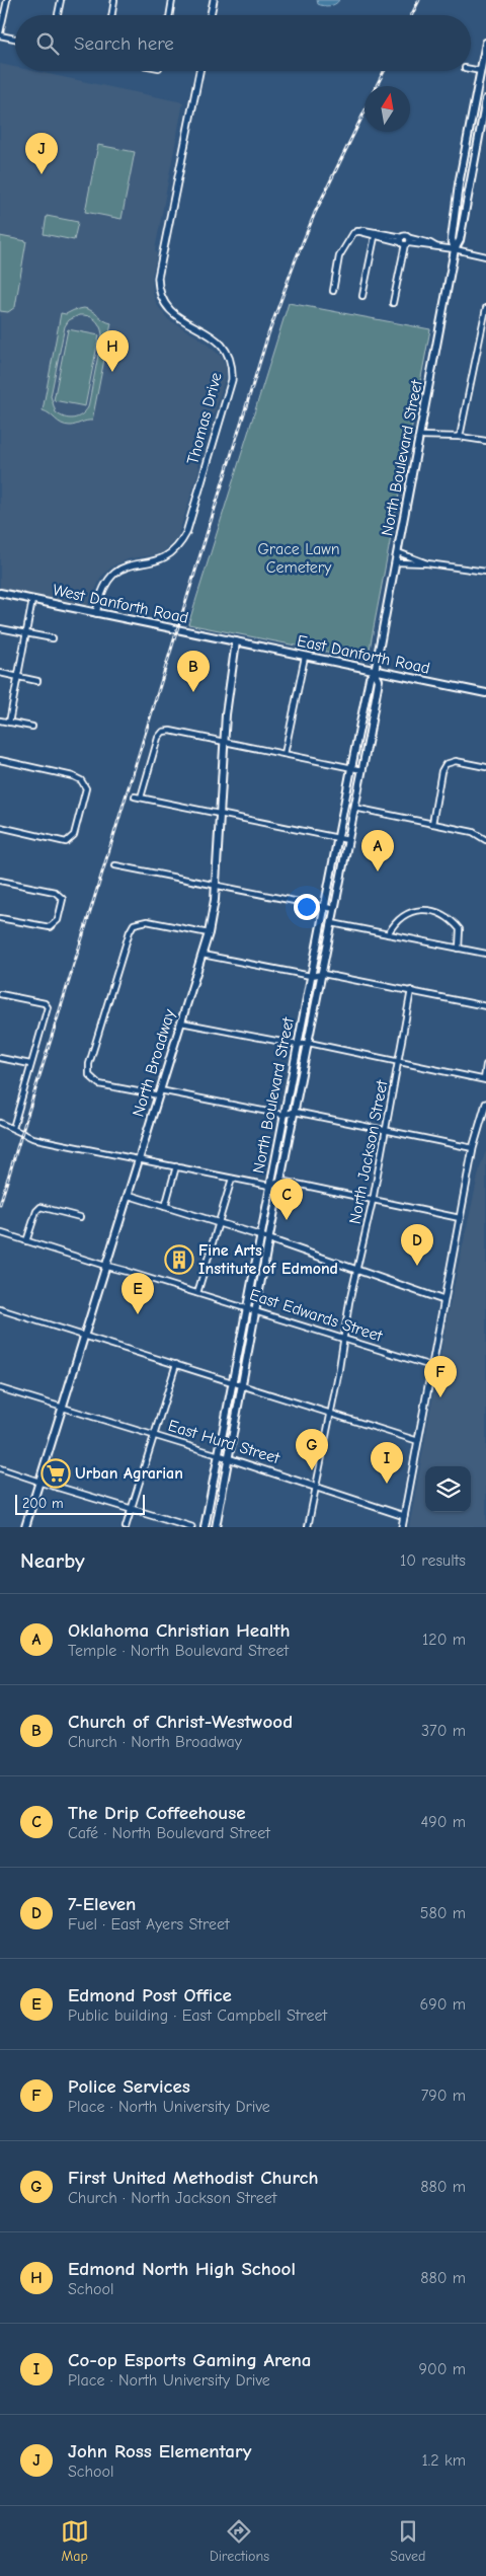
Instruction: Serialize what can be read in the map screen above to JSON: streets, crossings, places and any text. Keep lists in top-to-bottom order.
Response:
{
  "streets": {
    "main road": [
      "North Boulevard Street",
      "West Danforth Road",
      "East Danforth Road",
      "North Broadway"
    ],
    "street": [
      "Thomas Drive",
      "North Jackson Street",
      "East Edwards Street",
      "East Hurd Street"
    ]
  },
  "crossings": [
    ["Thomas Drive", "West Danforth Road"],
    ["North Boulevard Street", "East Danforth Road"],
    ["North Boulevard Street", "East Edwards Street"],
    ["North Boulevard Street", "East Hurd Street"],
    ["West Danforth Road", "East Danforth Road"],
    ["West Danforth Road", "North Broadway"],
    ["East Danforth Road", "North Broadway"],
    ["North Broadway", "East Edwards Street"],
    ["North Broadway", "East Hurd Street"],
    ["North Jackson Street", "East Edwards Street"],
    ["North Jackson Street", "East Hurd Street"]
  ],
  "parks": ["Grace Lawn Cemetery"],
  "places": {
    "building": ["Fine Arts Institute of Edmond"],
    "supermarket": ["Urban Agrarian"]
  },
  "scale_bar": "200 m",
  "north": "top",
  "page": {
    "search": "Search here",
    "pins": [
      "J",
      "H",
      "B",
      "A",
      "C",
      "D",
      "E",
      "F",
      "G",
      "I"
    ],
    "scale": "200 m",
    "heading": ["Nearby", "10 results"],
    "list": [
      {
        "mark": "A",
        "name": "Oklahoma Christian Health",
        "note": "Temple · North Boulevard Street",
        "value": "120 m"
      },
      {
        "mark": "B",
        "name": "Church of Christ-Westwood",
        "note": "Church · North Broadway",
        "value": "370 m"
      },
      {
        "mark": "C",
        "name": "The Drip Coffeehouse",
        "note": "Café · North Boulevard Street",
        "value": "490 m"
      },
      {
        "mark": "D",
        "name": "7-Eleven",
        "note": "Fuel · East Ayers Street",
        "value": "580 m"
      },
      {
        "mark": "E",
        "name": "Edmond Post Office",
        "note": "Public building · East Campbell Street",
        "value": "690 m"
      },
      {
        "mark": "F",
        "name": "Police Services",
        "note": "Place · North University Drive",
        "value": "790 m"
      },
      {
        "mark": "G",
        "name": "First United Methodist Church",
        "note": "Church · North Jackson Street",
        "value": "880 m"
      },
      {
        "mark": "H",
        "name": "Edmond North High School",
        "note": "School",
        "value": "880 m"
      },
      {
        "mark": "I",
        "name": "Co-op Esports Gaming Arena",
        "note": "Place · North University Drive",
        "value": "900 m"
      },
      {
        "mark": "J",
        "name": "John Ross Elementary",
        "note": "School",
        "value": "1.2 km"
      }
    ],
    "nav": ["Map", "Directions", "Saved"]
  }
}
